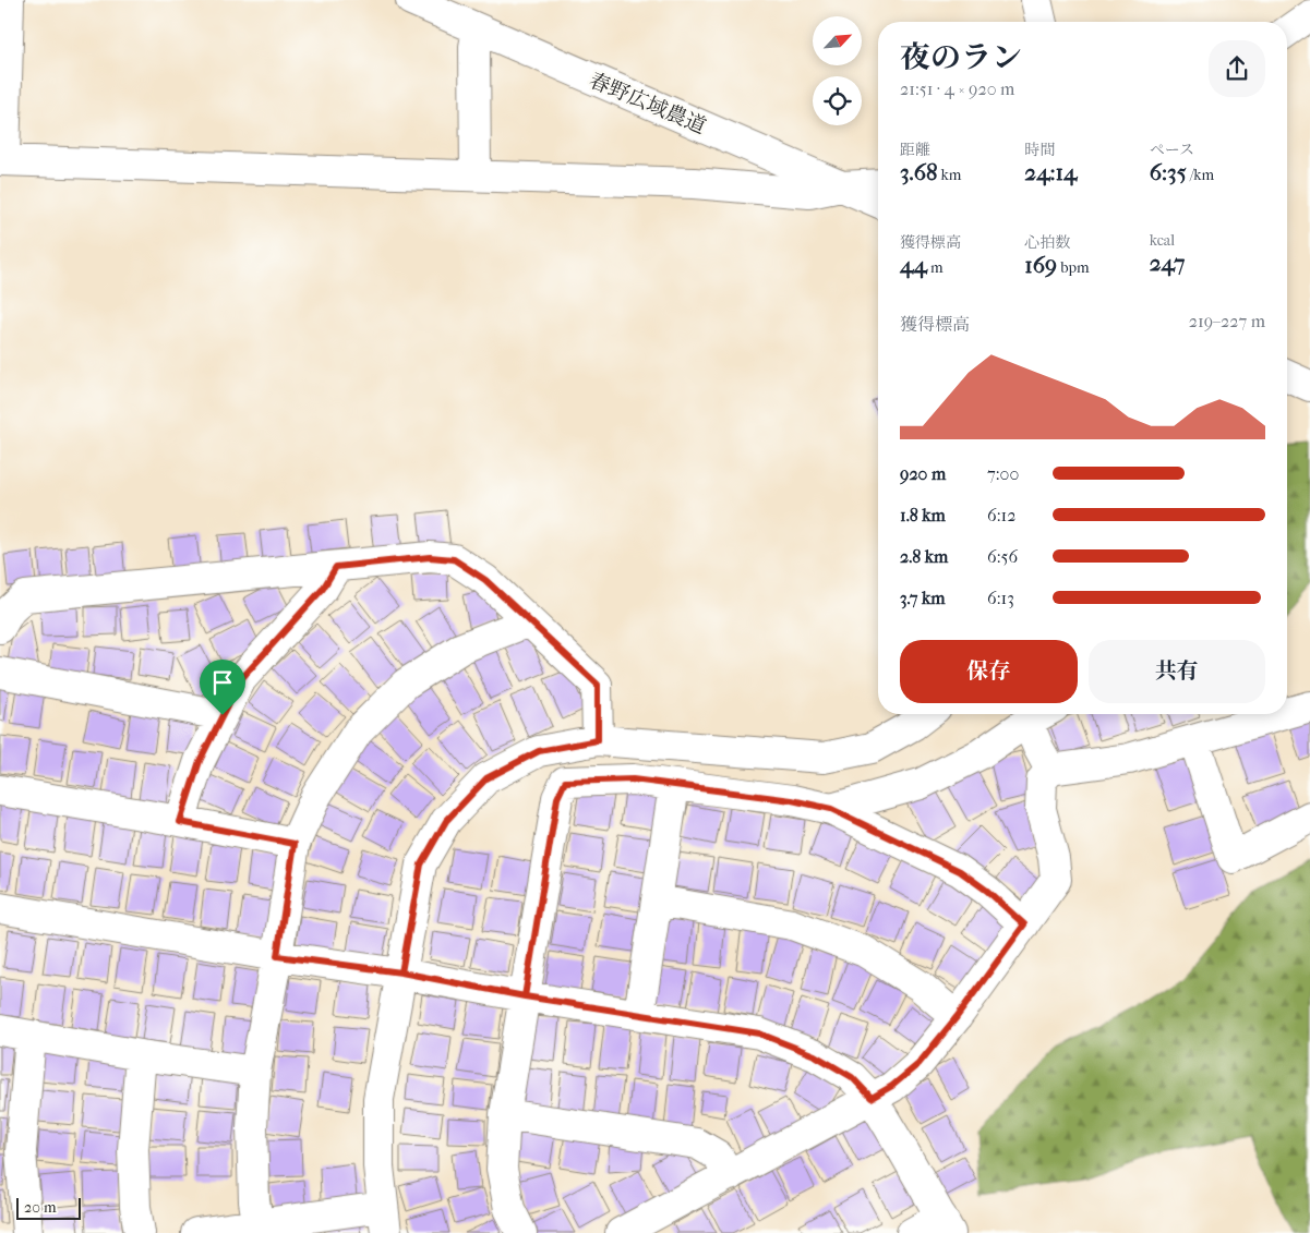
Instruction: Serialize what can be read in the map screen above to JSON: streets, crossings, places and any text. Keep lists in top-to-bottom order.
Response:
{
  "streets": {
    "street": ["春野広域農道"]
  },
  "scale_bar": "20 m",
  "north": "top right",
  "page": {
    "heading": ["夜のラン", "21:51 · 4 × 920 m"],
    "stats": [
      ["距離", "3.68 km"],
      ["時間", "24:14"],
      ["ペース", "6:35 /km"],
      ["獲得標高", "44 m"],
      ["心拍数", "169 bpm"],
      ["kcal", "247"]
    ],
    "chart": ["獲得標高", "219–227 m"],
    "list": [
      {
        "name": "920 m",
        "note": "7:00"
      },
      {
        "name": "1.8 km",
        "note": "6:12"
      },
      {
        "name": "2.8 km",
        "note": "6:56"
      },
      {
        "name": "3.7 km",
        "note": "6:13"
      }
    ],
    "buttons": ["保存", "共有"],
    "scale": "20 m"
  }
}
